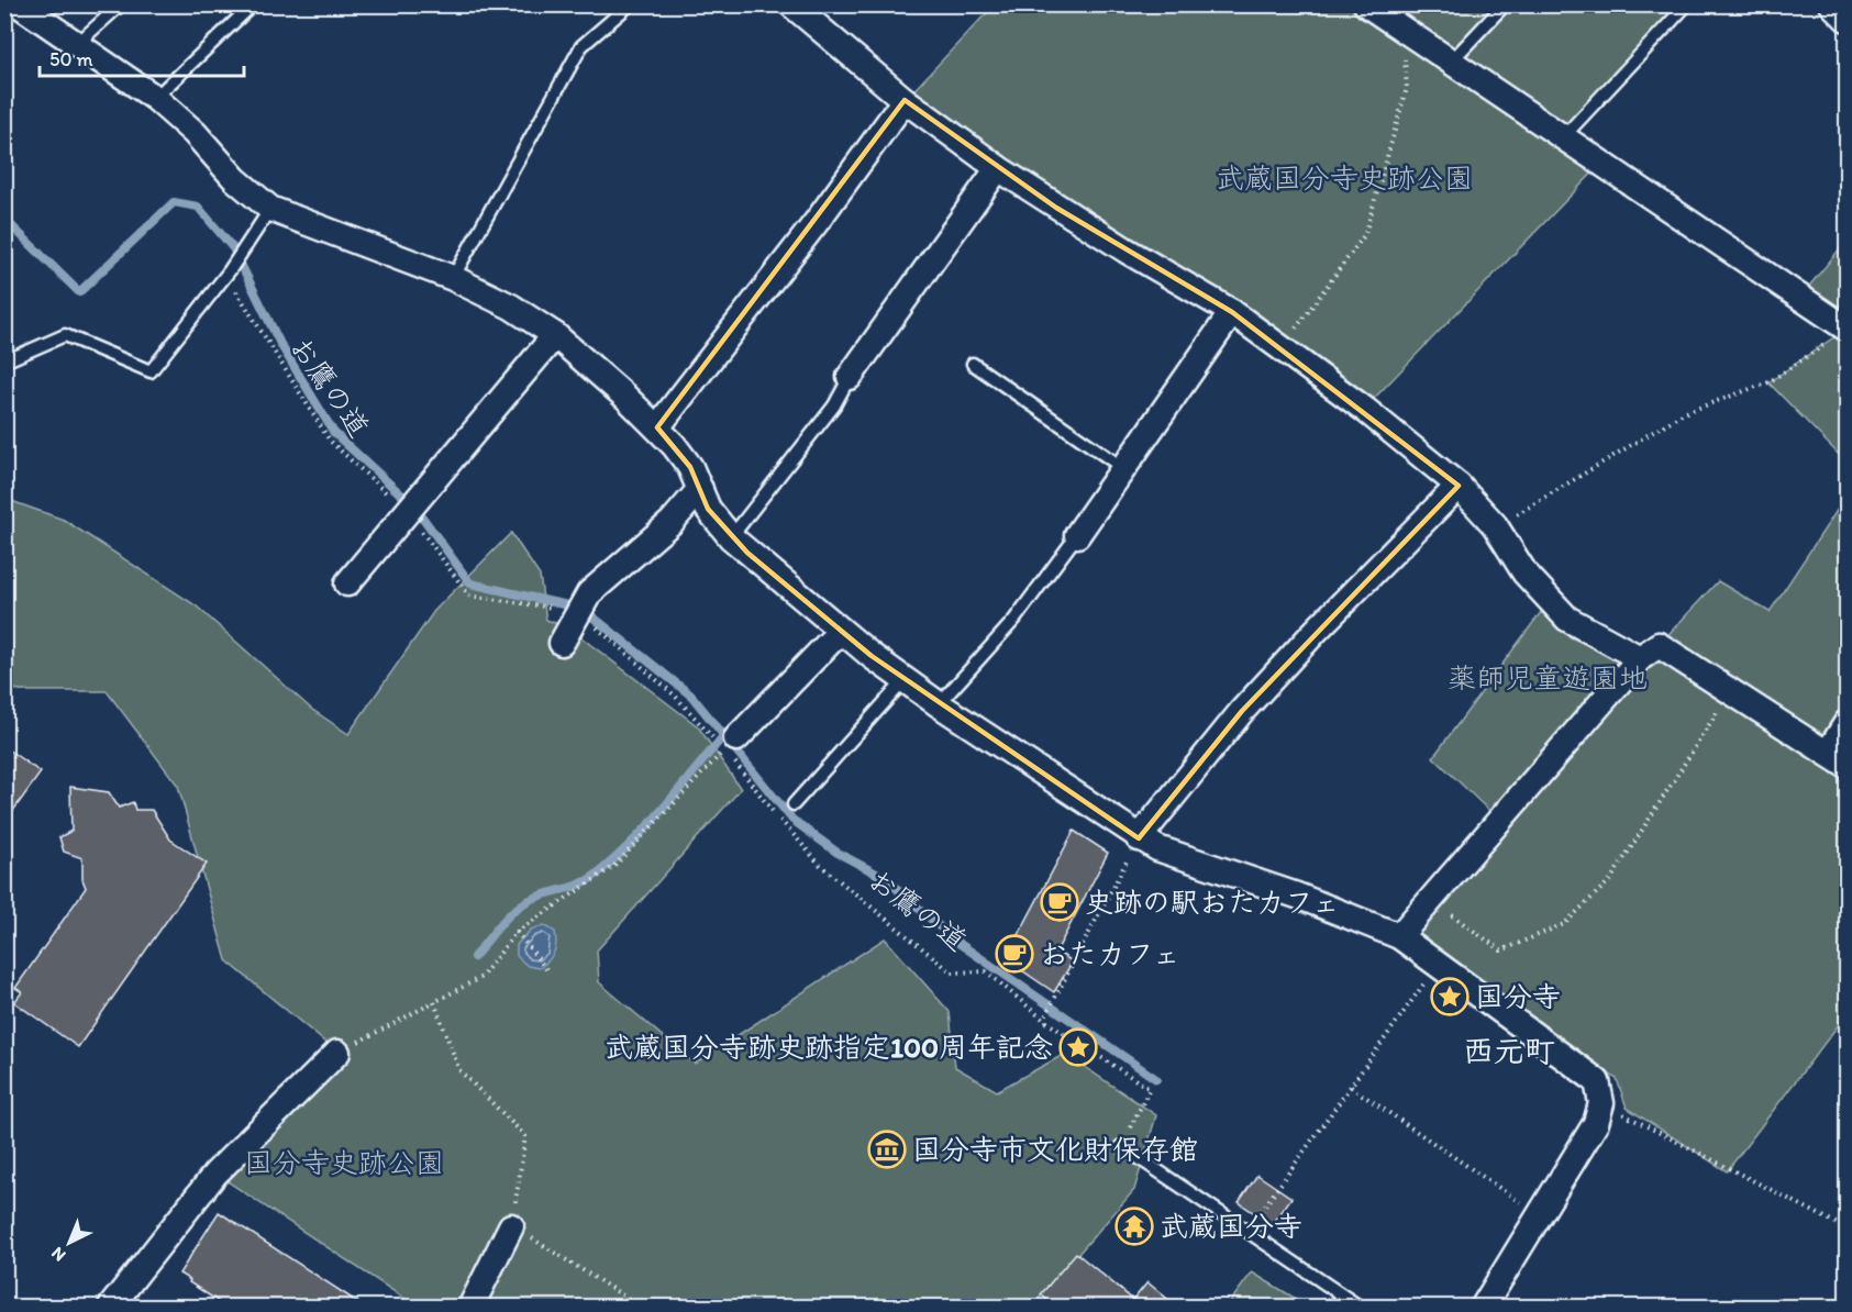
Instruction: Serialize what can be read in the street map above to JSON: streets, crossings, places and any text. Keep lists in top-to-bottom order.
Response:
{
  "streets": {
    "path": ["お鷹の道"]
  },
  "districts": ["西元町"],
  "parks": ["武蔵国分寺史跡公園", "薬師児童遊園地", "国分寺史跡公園"],
  "places": {
    "cafe": ["史跡の駅おたカフェ", "おたカフェ"],
    "place": ["国分寺", "武蔵国分寺跡史跡指定100周年記念"],
    "museum": ["国分寺市文化財保存館"],
    "temple": ["武蔵国分寺"]
  },
  "scale_bar": "50 m",
  "north": "bottom left"
}
